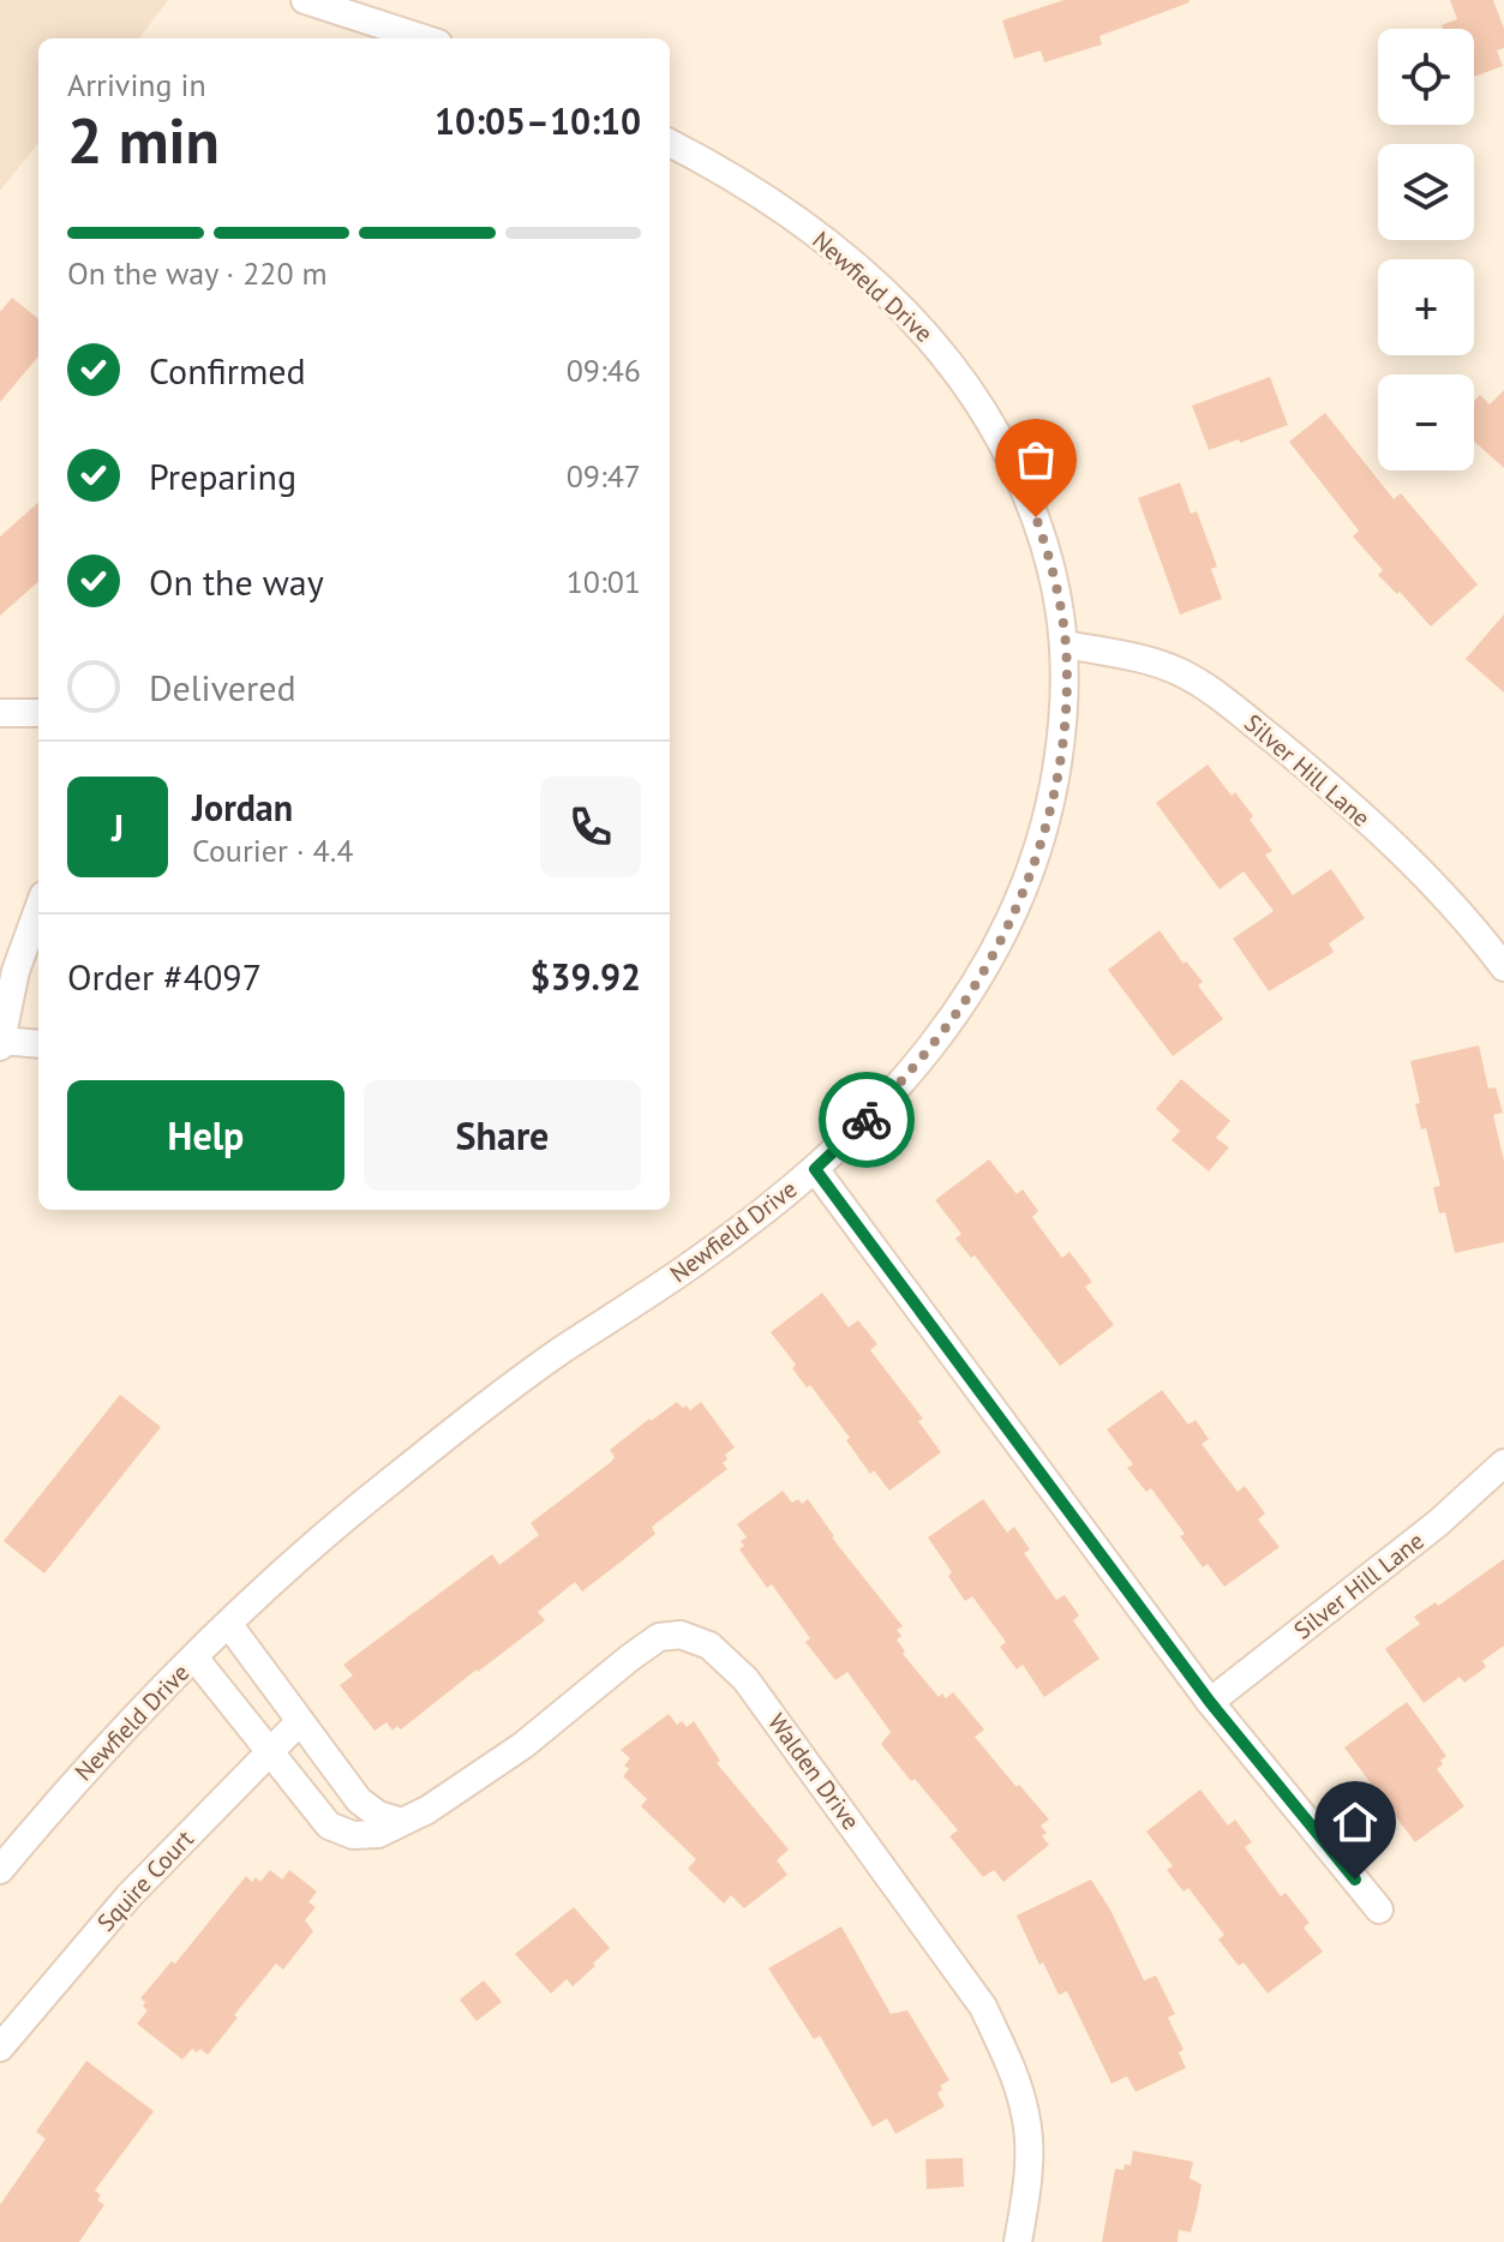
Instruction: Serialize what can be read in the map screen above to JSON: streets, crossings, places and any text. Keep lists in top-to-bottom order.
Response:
{
  "streets": {
    "street": [
      "Newfield Drive",
      "Silver Hill Lane",
      "Walden Drive",
      "Squire Court"
    ]
  },
  "crossings": [
    ["Newfield Drive", "Silver Hill Lane"],
    ["Newfield Drive", "Walden Drive"],
    ["Walden Drive", "Squire Court"]
  ],
  "page": {
    "map_buttons": ["+", "−"],
    "heading": ["2 min", "Arriving in", "10:05–10:10"],
    "panel": [
      "Jordan",
      "Courier · 4.4",
      "Order #4097",
      "$39.92"
    ],
    "bar": "On the way · 220 m",
    "list": [
      ["Confirmed", "09:46"],
      ["Preparing", "09:47"],
      ["On the way", "10:01"],
      "Delivered"
    ],
    "round": "J",
    "buttons": ["Help", "Share"]
  }
}
